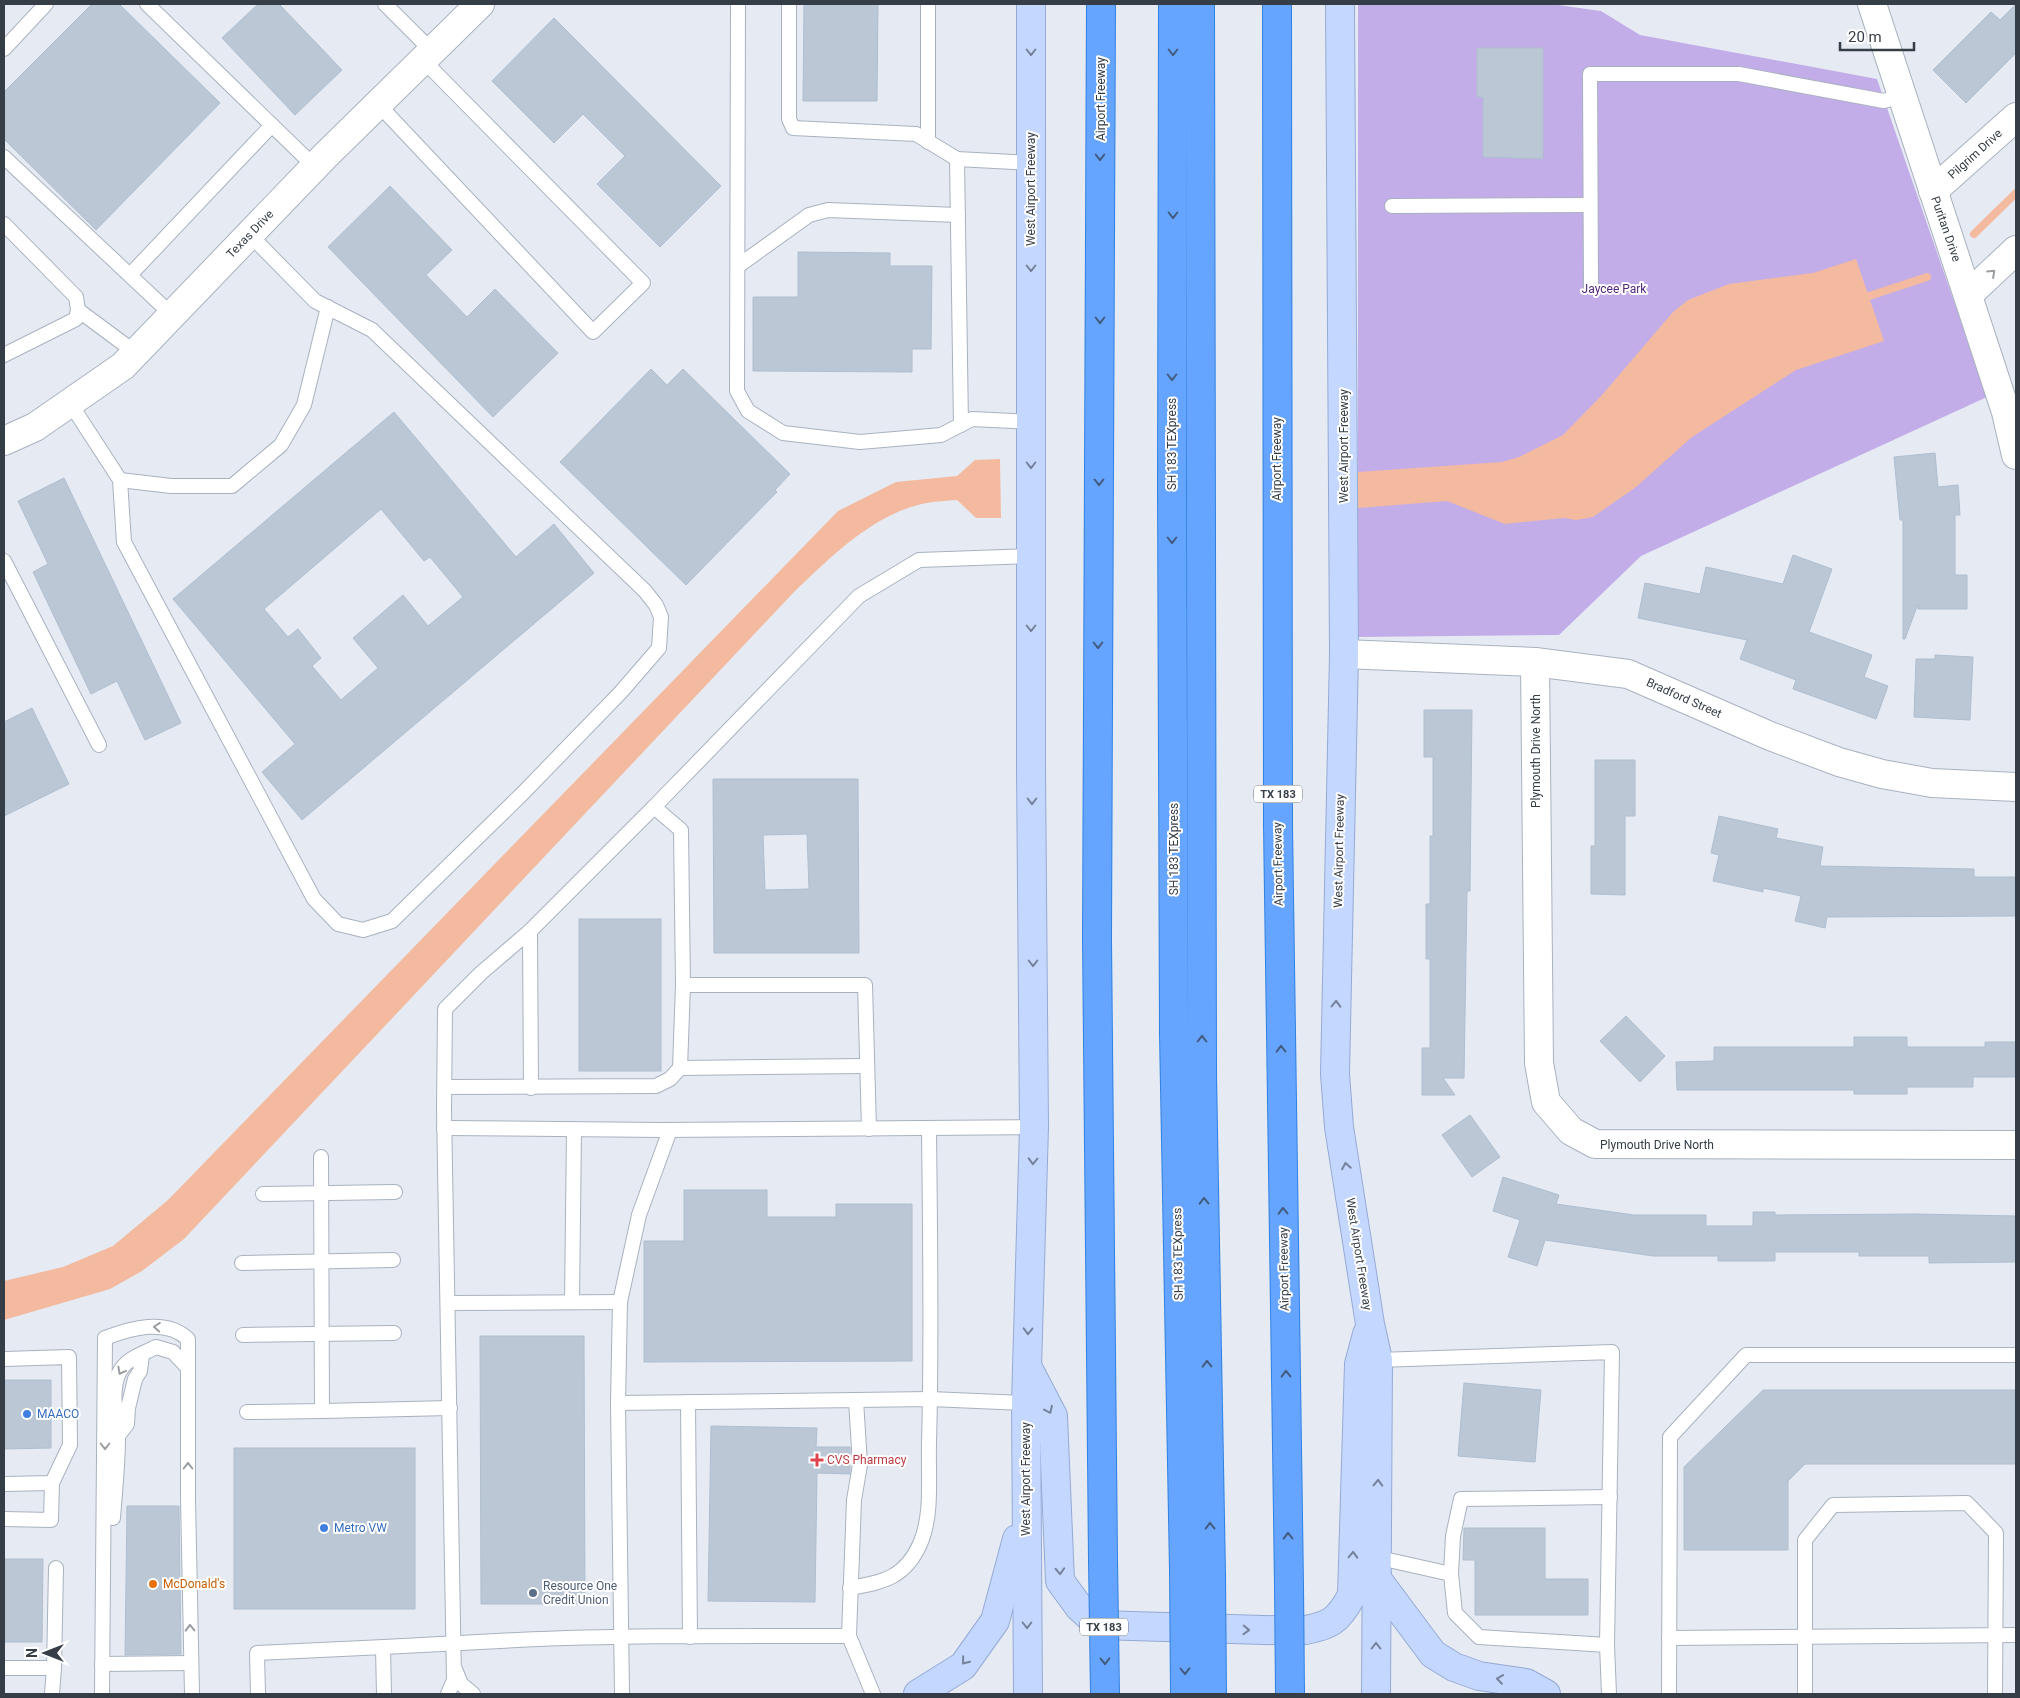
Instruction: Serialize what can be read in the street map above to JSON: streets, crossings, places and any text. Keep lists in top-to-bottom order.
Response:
{
  "streets": {
    "highway": ["Airport Freeway", "SH 183 TEXpress", "TX 183"],
    "main road": ["West Airport Freeway"],
    "street": [
      "Pilgrim Drive",
      "Puritan Drive",
      "Texas Drive",
      "Bradford Street",
      "Plymouth Drive North"
    ]
  },
  "crossings": [
    ["Pilgrim Drive", "Puritan Drive"],
    ["West Airport Freeway", "Bradford Street"],
    ["Bradford Street", "Plymouth Drive North"]
  ],
  "parks": ["Jaycee Park"],
  "places": {
    "other": [
      "MAACO",
      "Metro VW",
      "McDonald's",
      "Resource One Credit Union"
    ],
    "health": ["CVS Pharmacy"]
  },
  "scale_bar": "20 m",
  "north": "left"
}
